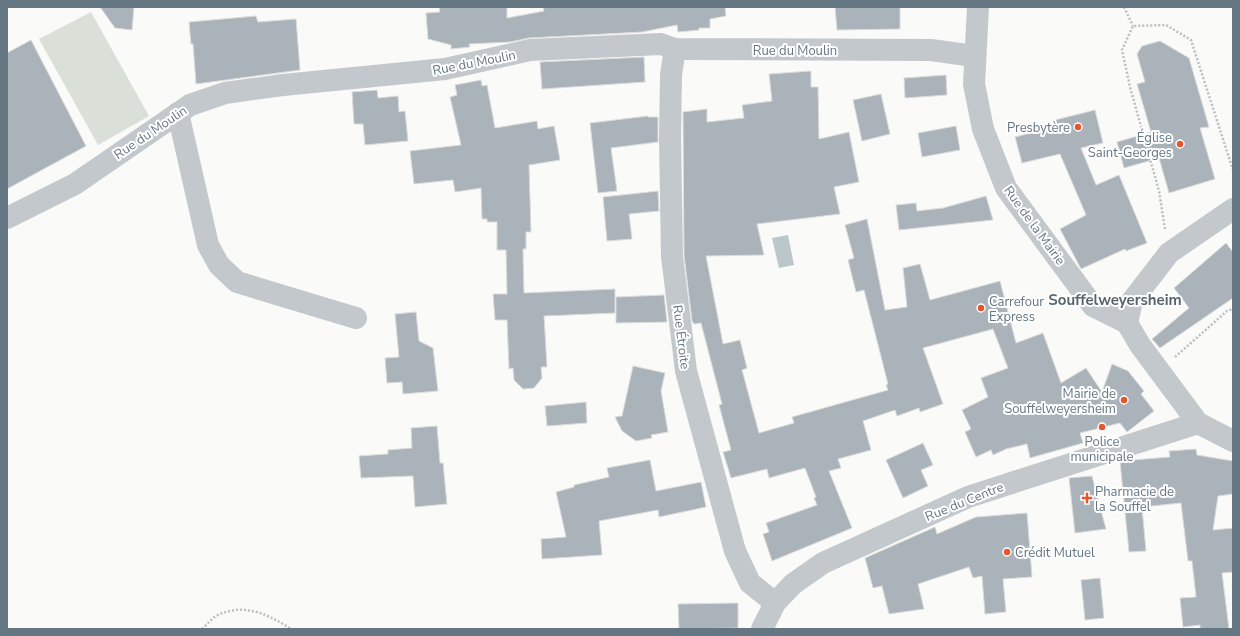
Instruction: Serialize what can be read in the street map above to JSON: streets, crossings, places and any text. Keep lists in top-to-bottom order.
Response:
{
  "streets": {
    "street": [
      "Rue du Moulin",
      "Rue de la Mairie",
      "Rue Étroite",
      "Rue du Centre"
    ]
  },
  "crossings": [
    ["Rue du Moulin", "Rue de la Mairie"],
    ["Rue du Moulin", "Rue Étroite"],
    ["Rue Étroite", "Rue du Centre"]
  ],
  "districts": ["Souffelweyersheim"],
  "places": {
    "other": [
      "Presbytère",
      "Église Saint-Georges",
      "Carrefour Express",
      "Mairie de Souffelweyersheim",
      "Police municipale",
      "Crédit Mutuel"
    ],
    "health": ["Pharmacie de la Souffel"]
  }
}
